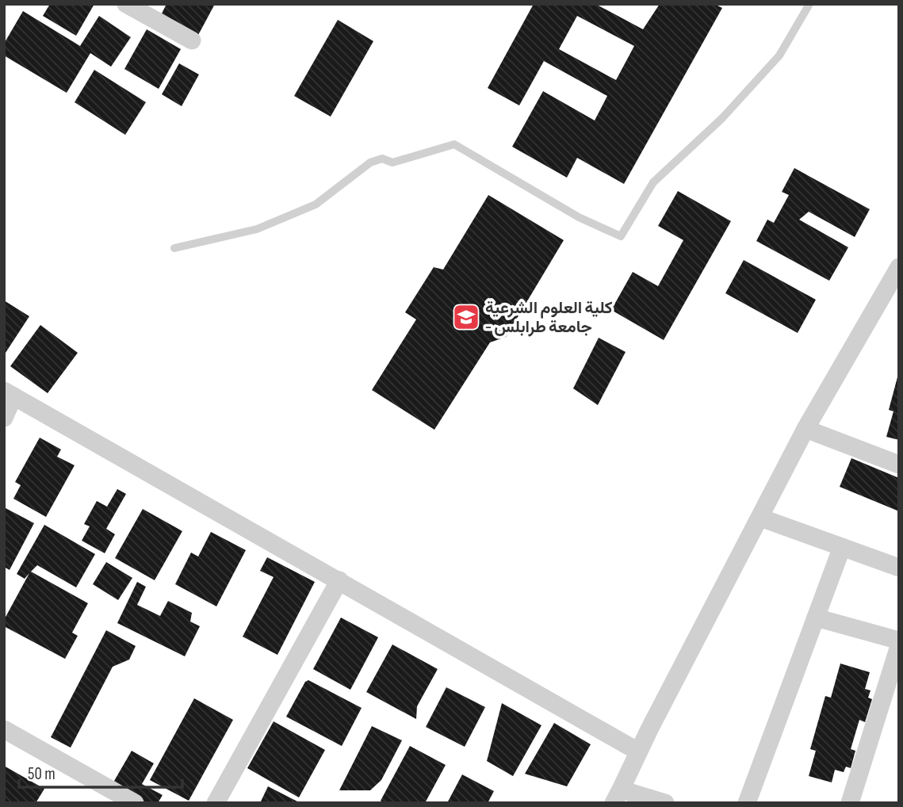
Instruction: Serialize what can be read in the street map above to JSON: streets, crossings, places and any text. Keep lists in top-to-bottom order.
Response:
{
  "places": {
    "school or university": ["كلية العلوم الشرعية - جامعة طرابلس"]
  },
  "scale_bar": "50 m"
}
